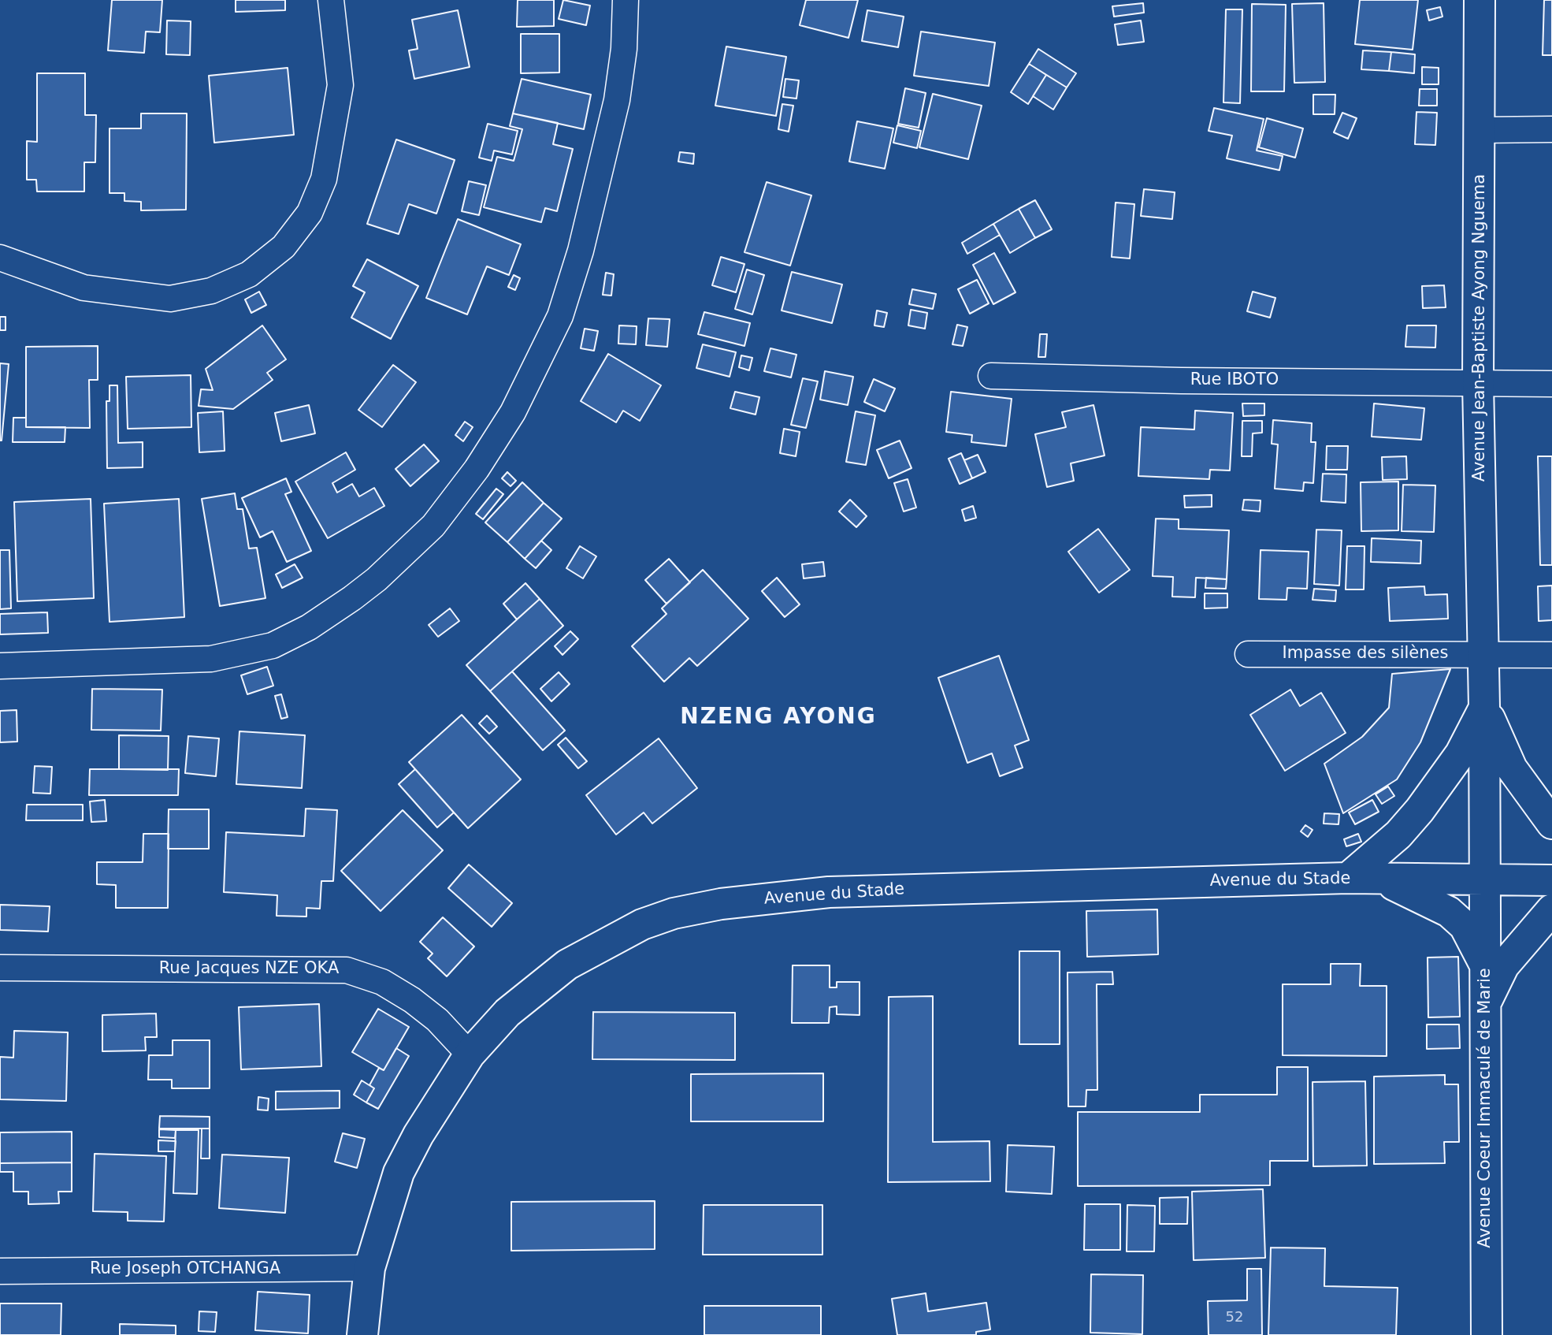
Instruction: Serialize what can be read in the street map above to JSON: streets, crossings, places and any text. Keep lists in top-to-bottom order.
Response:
{
  "streets": {
    "main road": ["Avenue Jean-Baptiste Ayong Nguema", "Avenue du Stade", "Avenue Coeur Immaculé de Marie"],
    "street": [
      "Rue IBOTO",
      "Impasse des silènes",
      "Rue Jacques NZE OKA",
      "Rue Joseph OTCHANGA"
    ]
  },
  "crossings": [
    ["Avenue Jean-Baptiste Ayong Nguema", "Rue IBOTO"],
    ["Avenue Jean-Baptiste Ayong Nguema", "Impasse des silènes"],
    ["Avenue du Stade", "Rue Jacques NZE OKA"],
    ["Avenue du Stade", "Avenue Coeur Immaculé de Marie"],
    ["Avenue du Stade", "Rue Joseph OTCHANGA"]
  ],
  "districts": ["NZENG AYONG"],
  "house_numbers": ["52"]
}
